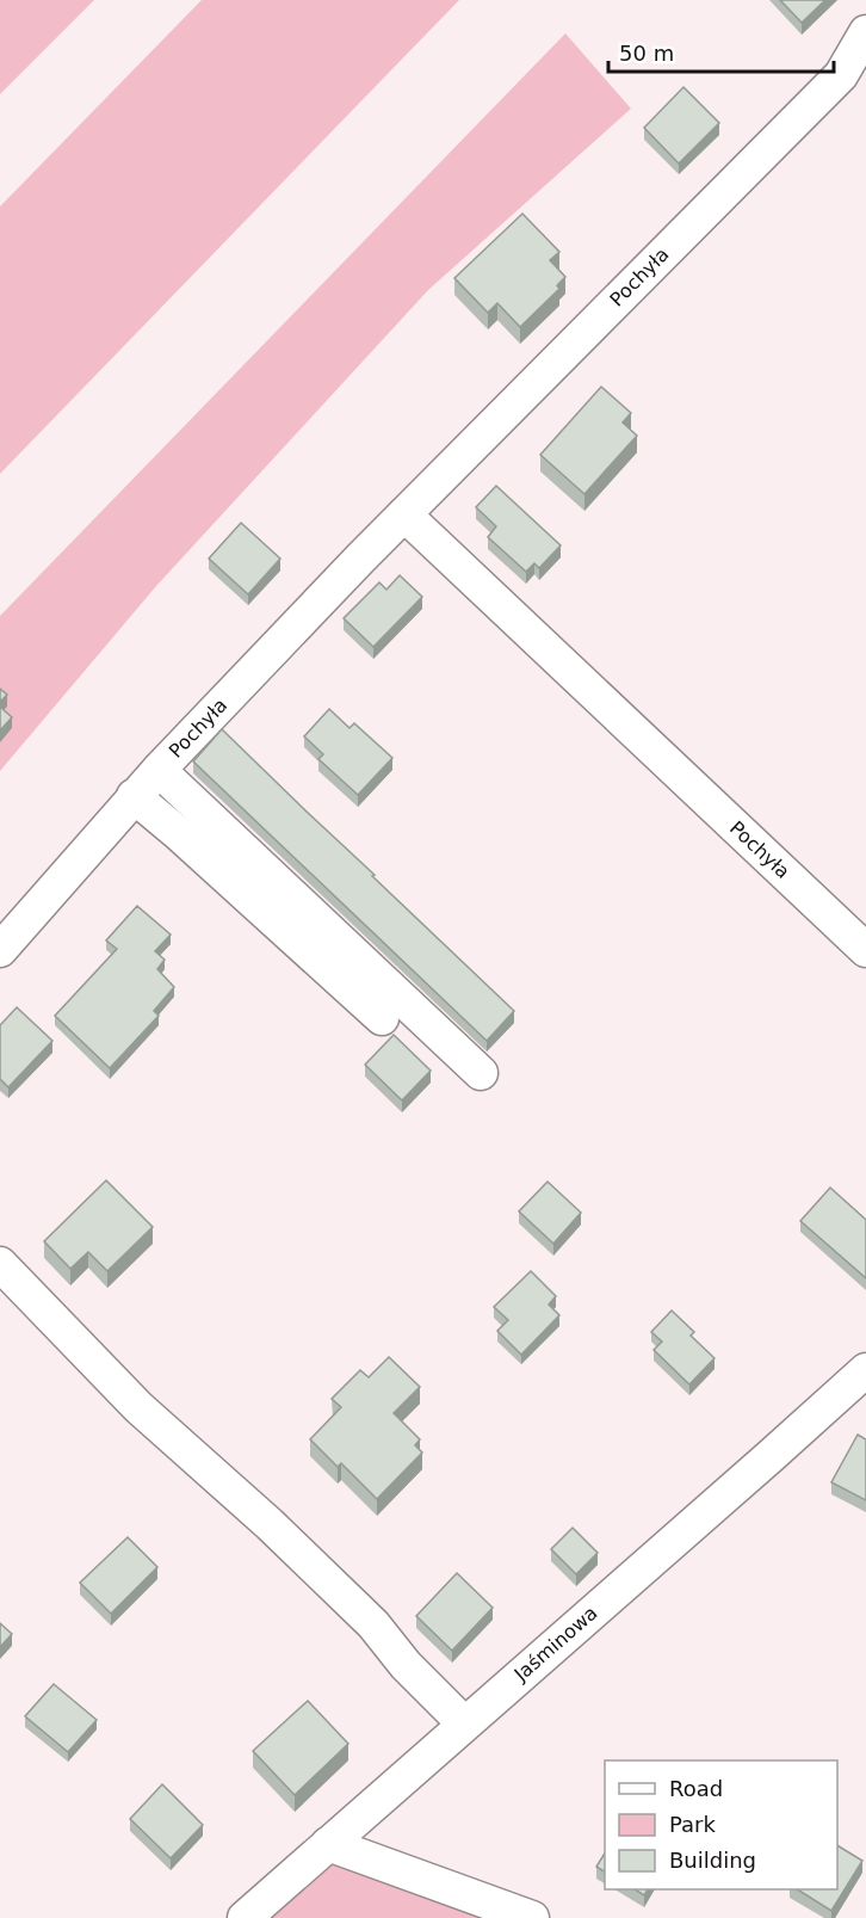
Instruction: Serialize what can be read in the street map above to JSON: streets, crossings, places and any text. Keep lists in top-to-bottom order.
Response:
{
  "streets": {
    "street": ["Pochyła", "Jaśminowa"]
  },
  "legend": ["Road", "Park", "Building"],
  "scale_bar": "50 m"
}
